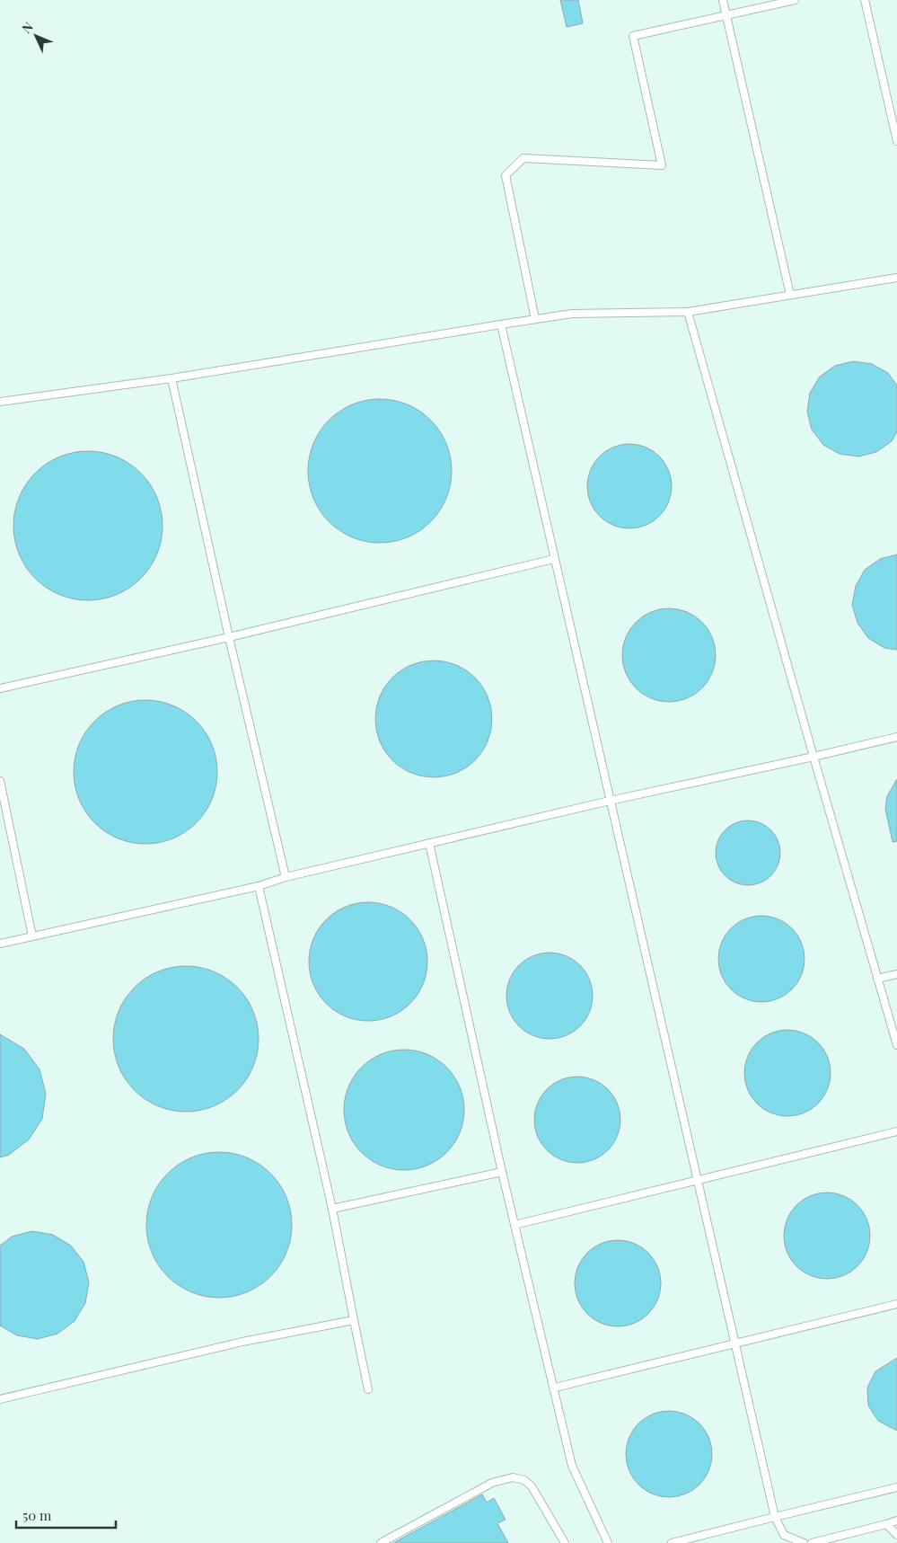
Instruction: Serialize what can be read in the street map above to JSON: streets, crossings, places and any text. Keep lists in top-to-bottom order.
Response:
{
  "scale_bar": "50 m",
  "north": "top left"
}
